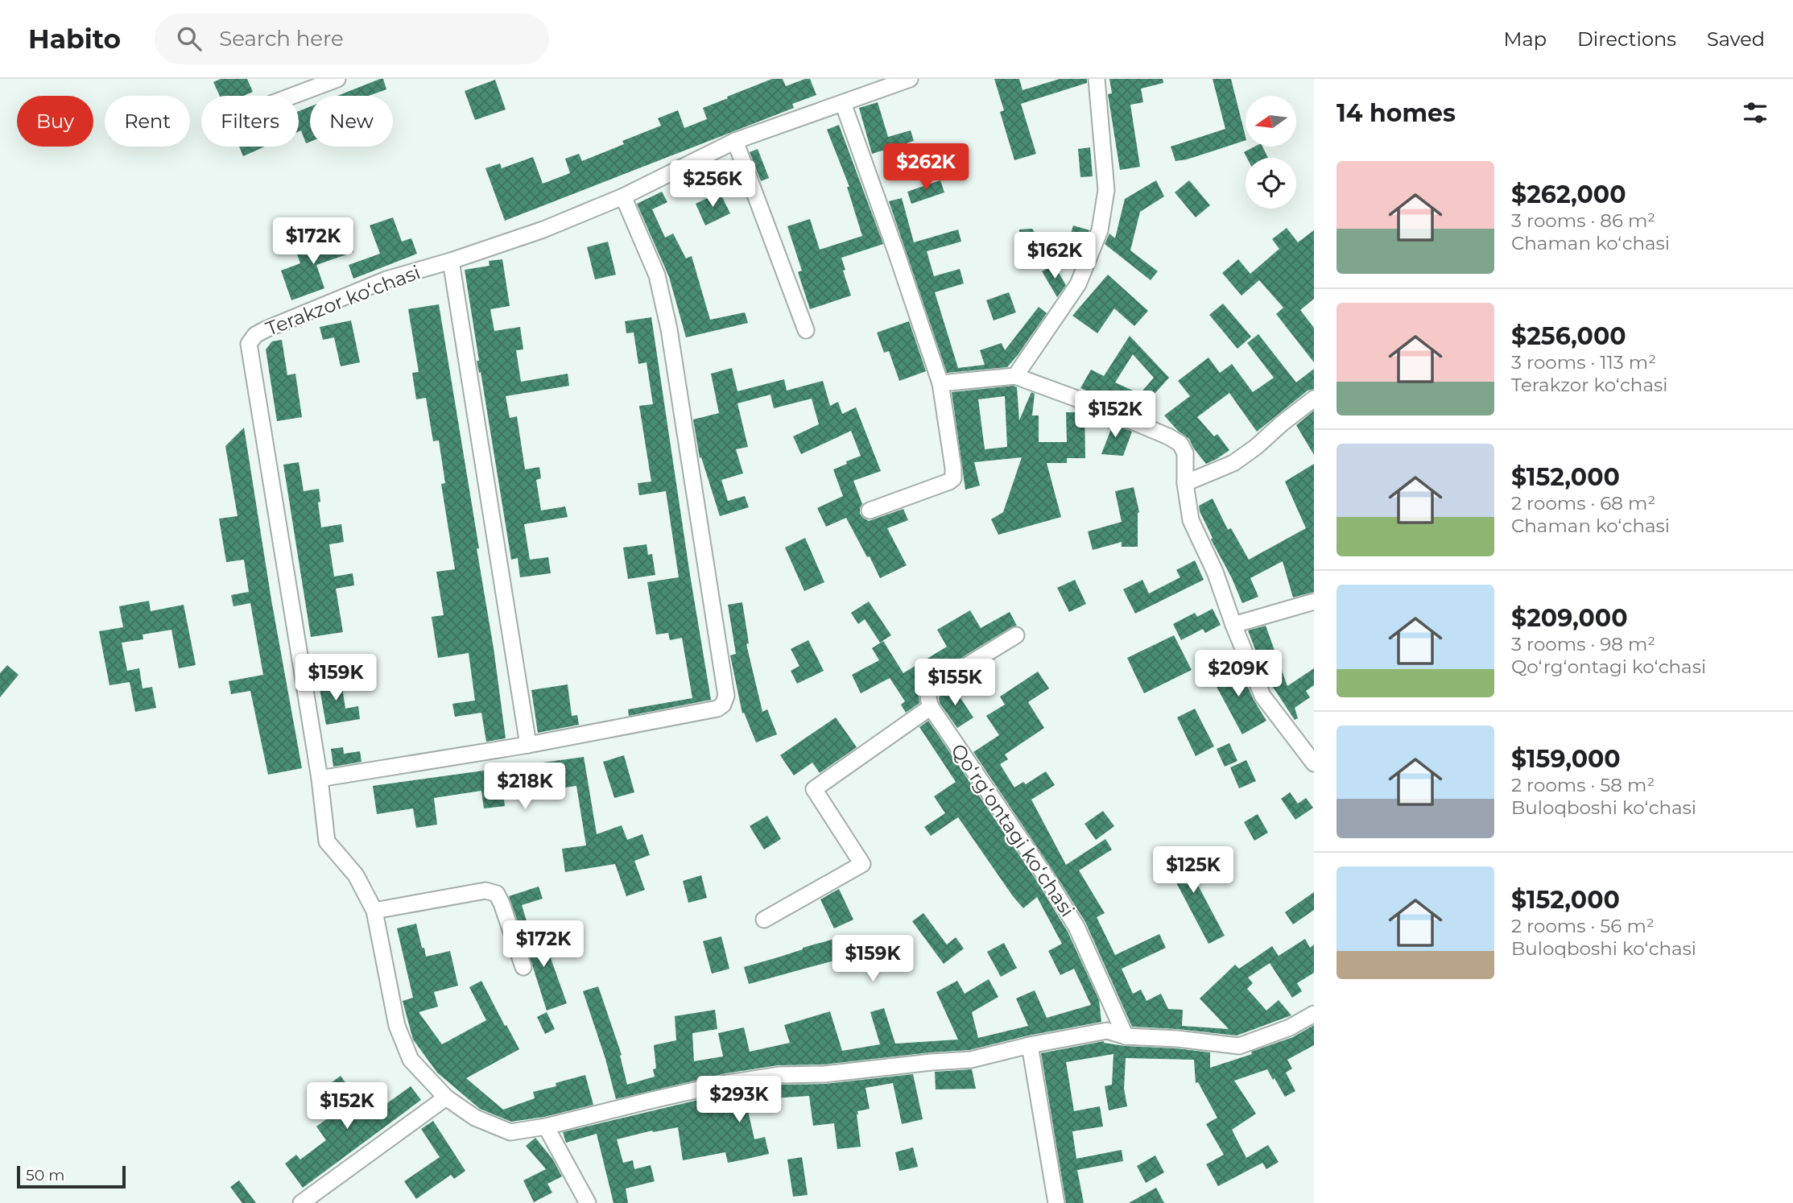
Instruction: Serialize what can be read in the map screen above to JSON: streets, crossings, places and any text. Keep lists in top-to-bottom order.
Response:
{
  "streets": {
    "street": ["Terakzor koʻchasi", "Qoʻrgʻontagi koʻchasi"]
  },
  "scale_bar": "50 m",
  "north": "left",
  "page": {
    "header": "Habito",
    "search": "Search here",
    "nav": ["Map", "Directions", "Saved"],
    "heading": "14 homes",
    "chip": [
      "Buy",
      "Rent",
      "Filters",
      "New"
    ],
    "price": [
      "$262K",
      "$256K",
      "$172K",
      "$162K",
      "$152K",
      "$209K",
      "$159K",
      "$155K",
      "$218K",
      "$125K",
      "$172K",
      "$159K",
      "$293K",
      "$152K"
    ],
    "list": [
      {
        "name": "$262,000",
        "note": "3 rooms · 86 m² · Chaman koʻchasi"
      },
      {
        "name": "$256,000",
        "note": "3 rooms · 113 m² · Terakzor koʻchasi"
      },
      {
        "name": "$152,000",
        "note": "2 rooms · 68 m² · Chaman koʻchasi"
      },
      {
        "name": "$209,000",
        "note": "3 rooms · 98 m² · Qoʻrgʻontagi koʻchasi"
      },
      {
        "name": "$159,000",
        "note": "2 rooms · 58 m² · Buloqboshi koʻchasi"
      },
      {
        "name": "$152,000",
        "note": "2 rooms · 56 m² · Buloqboshi koʻchasi"
      }
    ],
    "scale": "50 m"
  }
}
